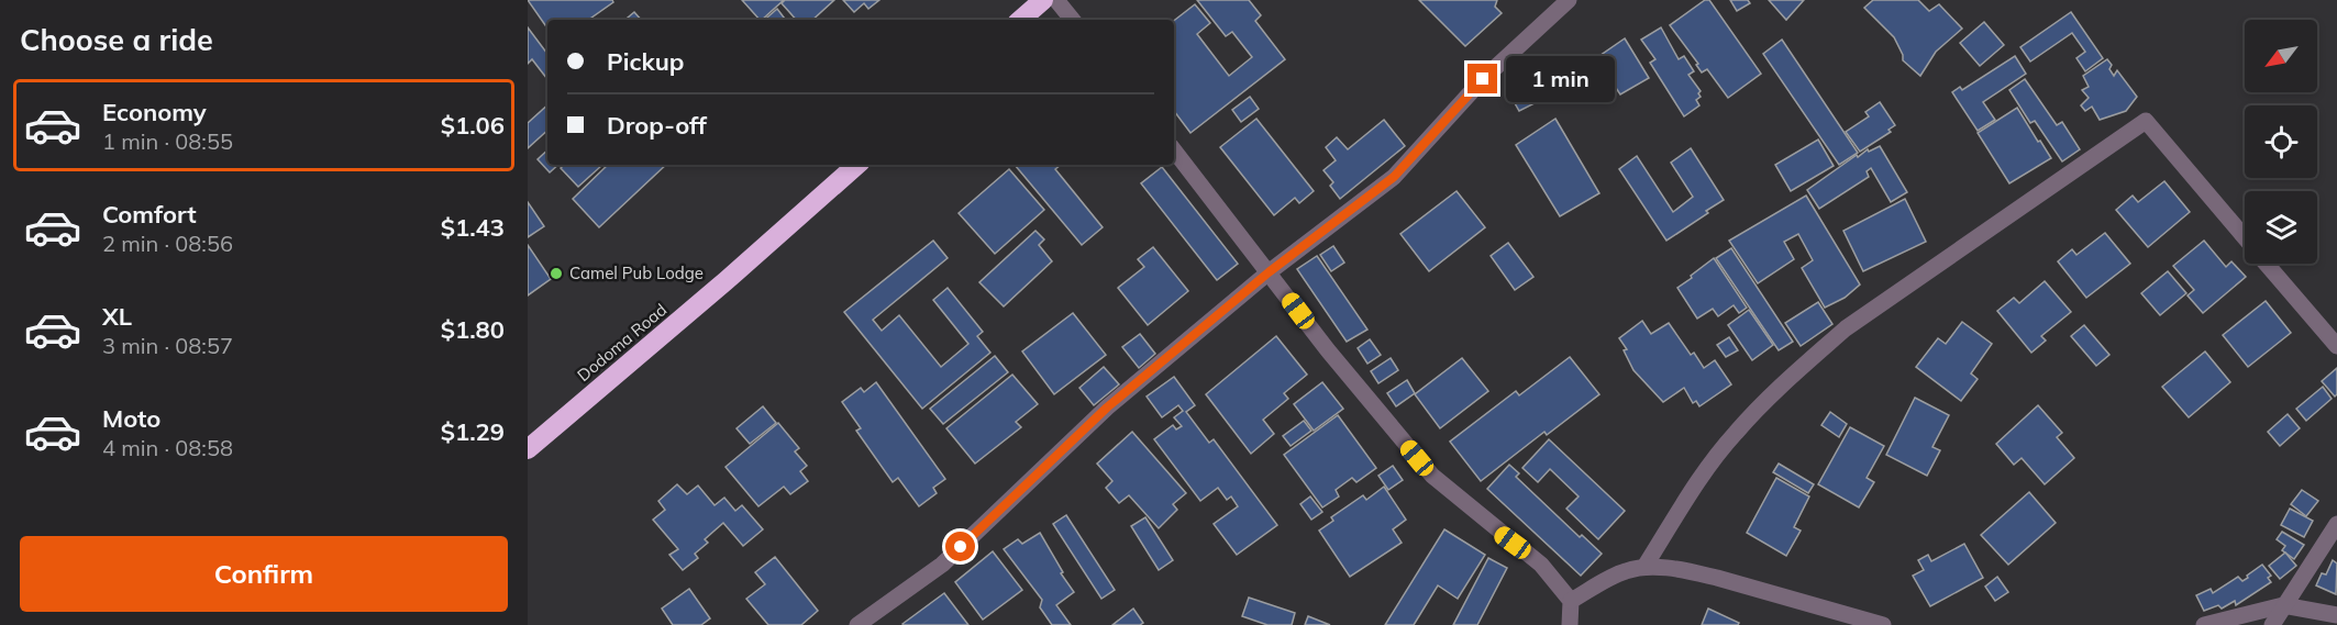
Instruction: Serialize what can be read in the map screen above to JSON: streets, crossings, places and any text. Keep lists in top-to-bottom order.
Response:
{
  "streets": {
    "highway": ["Dodoma Road"]
  },
  "places": ["Camel Pub Lodge"],
  "north": "bottom left",
  "page": {
    "heading": "Choose a ride",
    "banner": ["Pickup", "Drop-off"],
    "bubble": "1 min",
    "list": [
      {
        "name": "Economy",
        "note": "1 min · 08:55",
        "value": "$1.06"
      },
      {
        "name": "Comfort",
        "note": "2 min · 08:56",
        "value": "$1.43"
      },
      {
        "name": "XL",
        "note": "3 min · 08:57",
        "value": "$1.80"
      },
      {
        "name": "Moto",
        "note": "4 min · 08:58",
        "value": "$1.29"
      }
    ],
    "buttons": "Confirm"
  }
}
